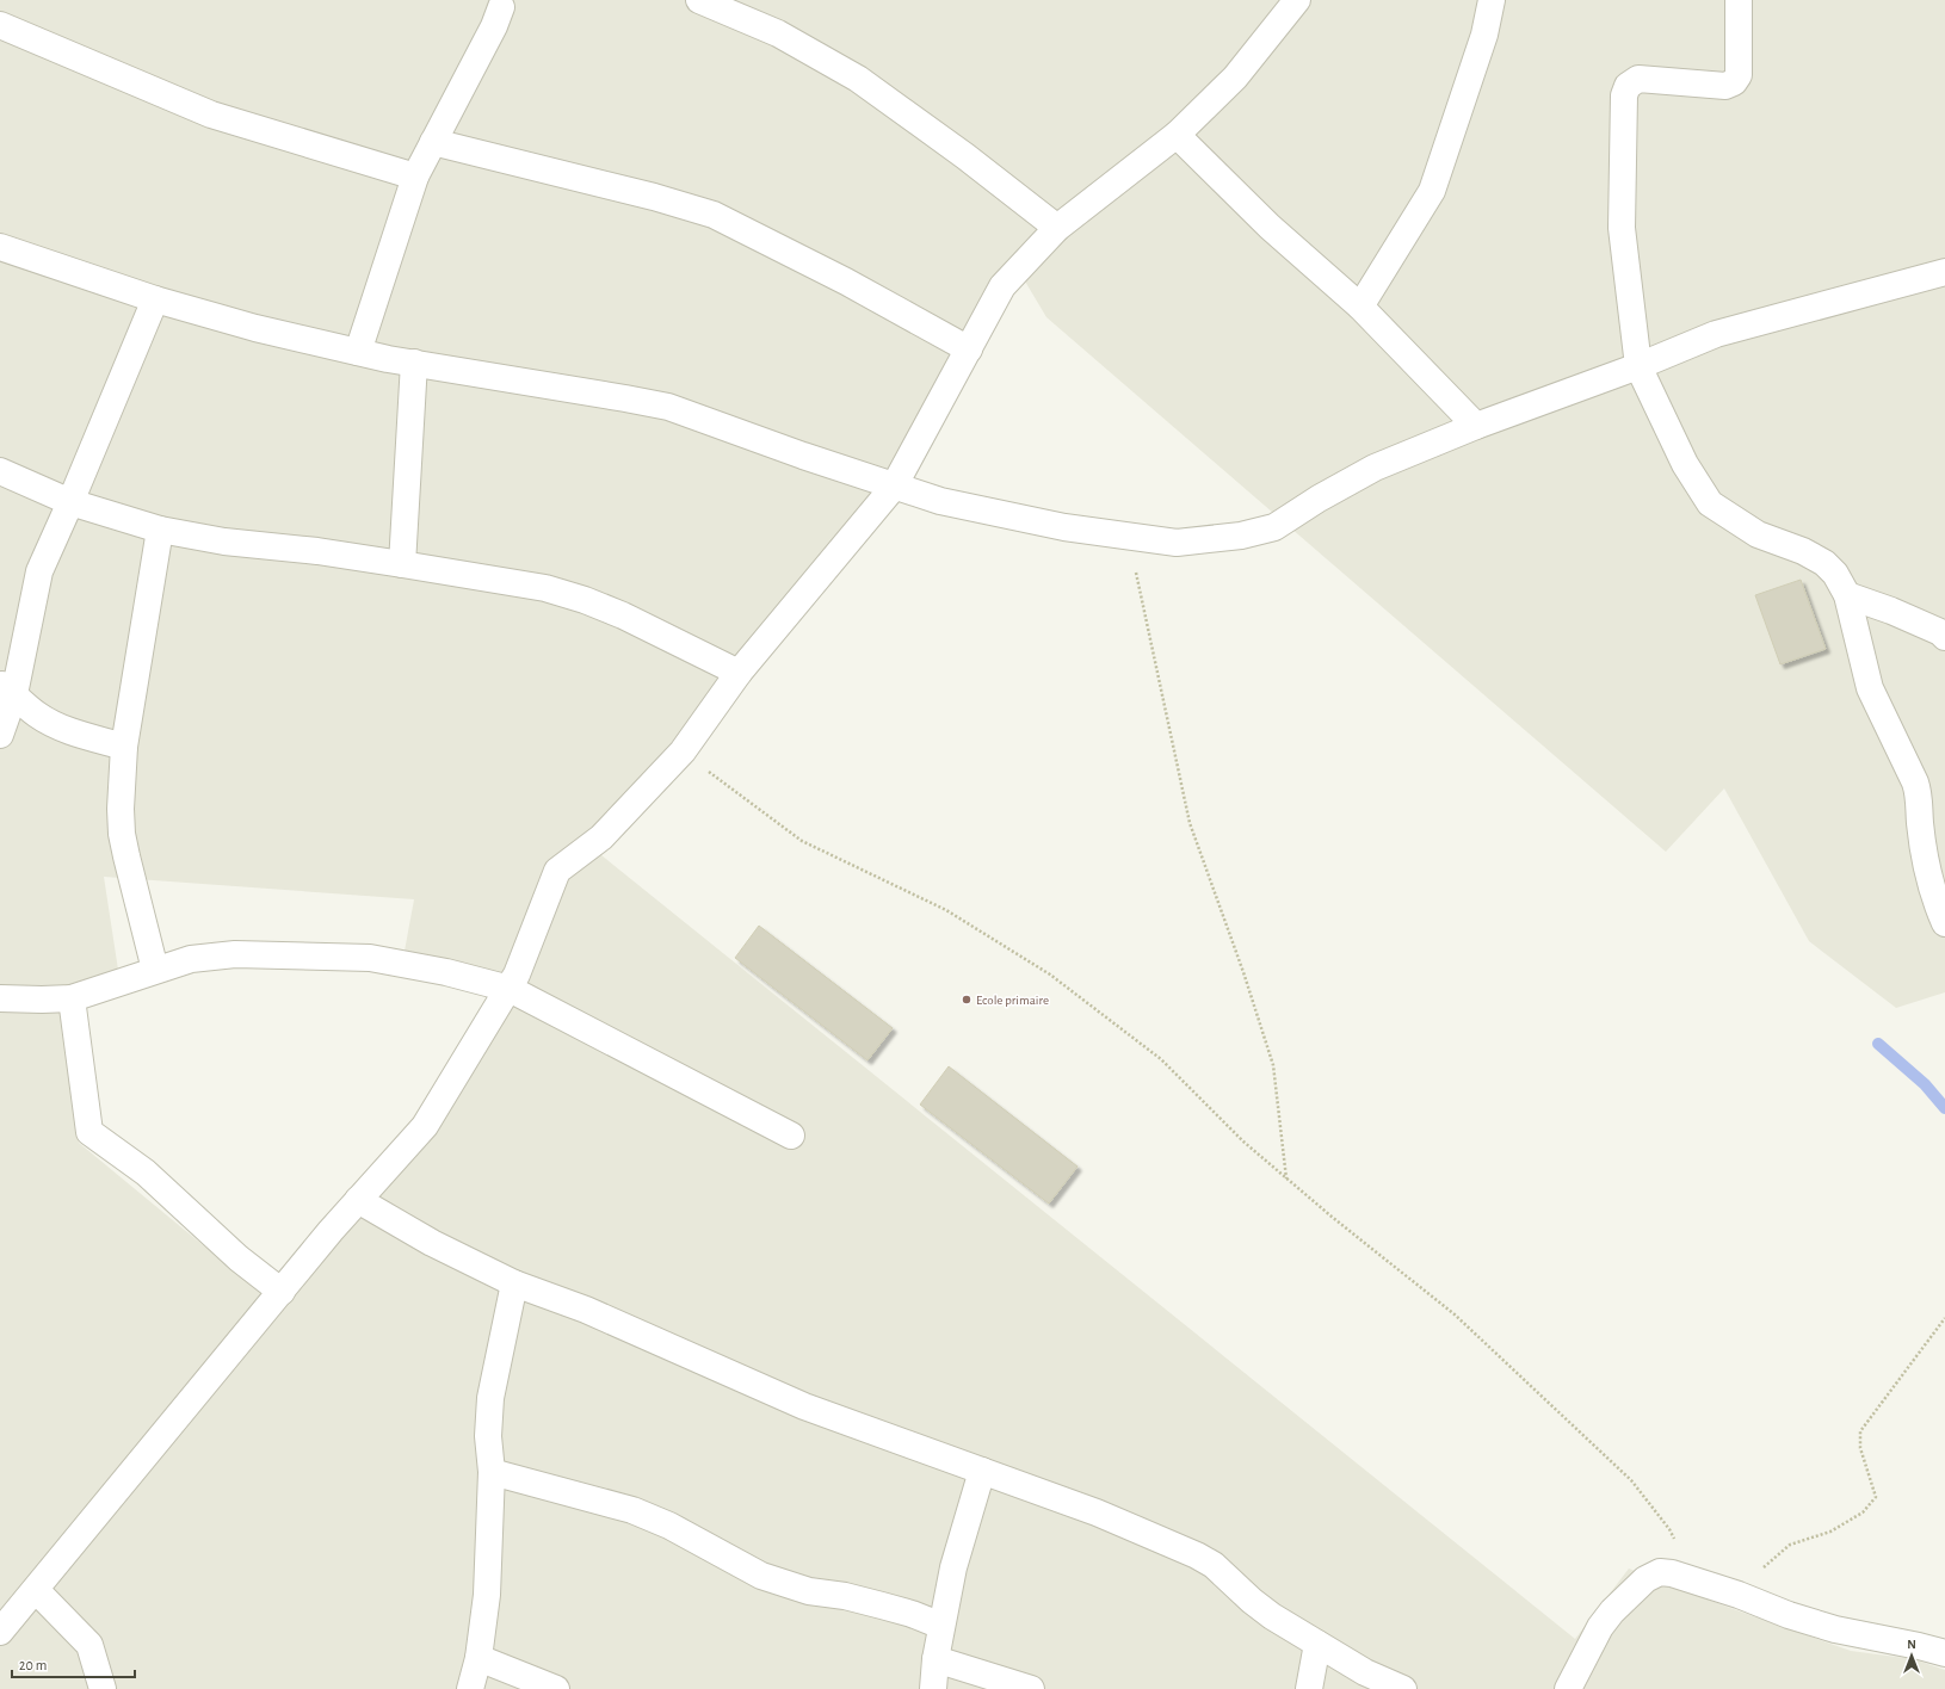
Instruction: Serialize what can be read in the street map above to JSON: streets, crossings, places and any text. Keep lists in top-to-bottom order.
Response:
{
  "places": ["Ecole primaire"],
  "scale_bar": "20 m",
  "north": "top"
}
